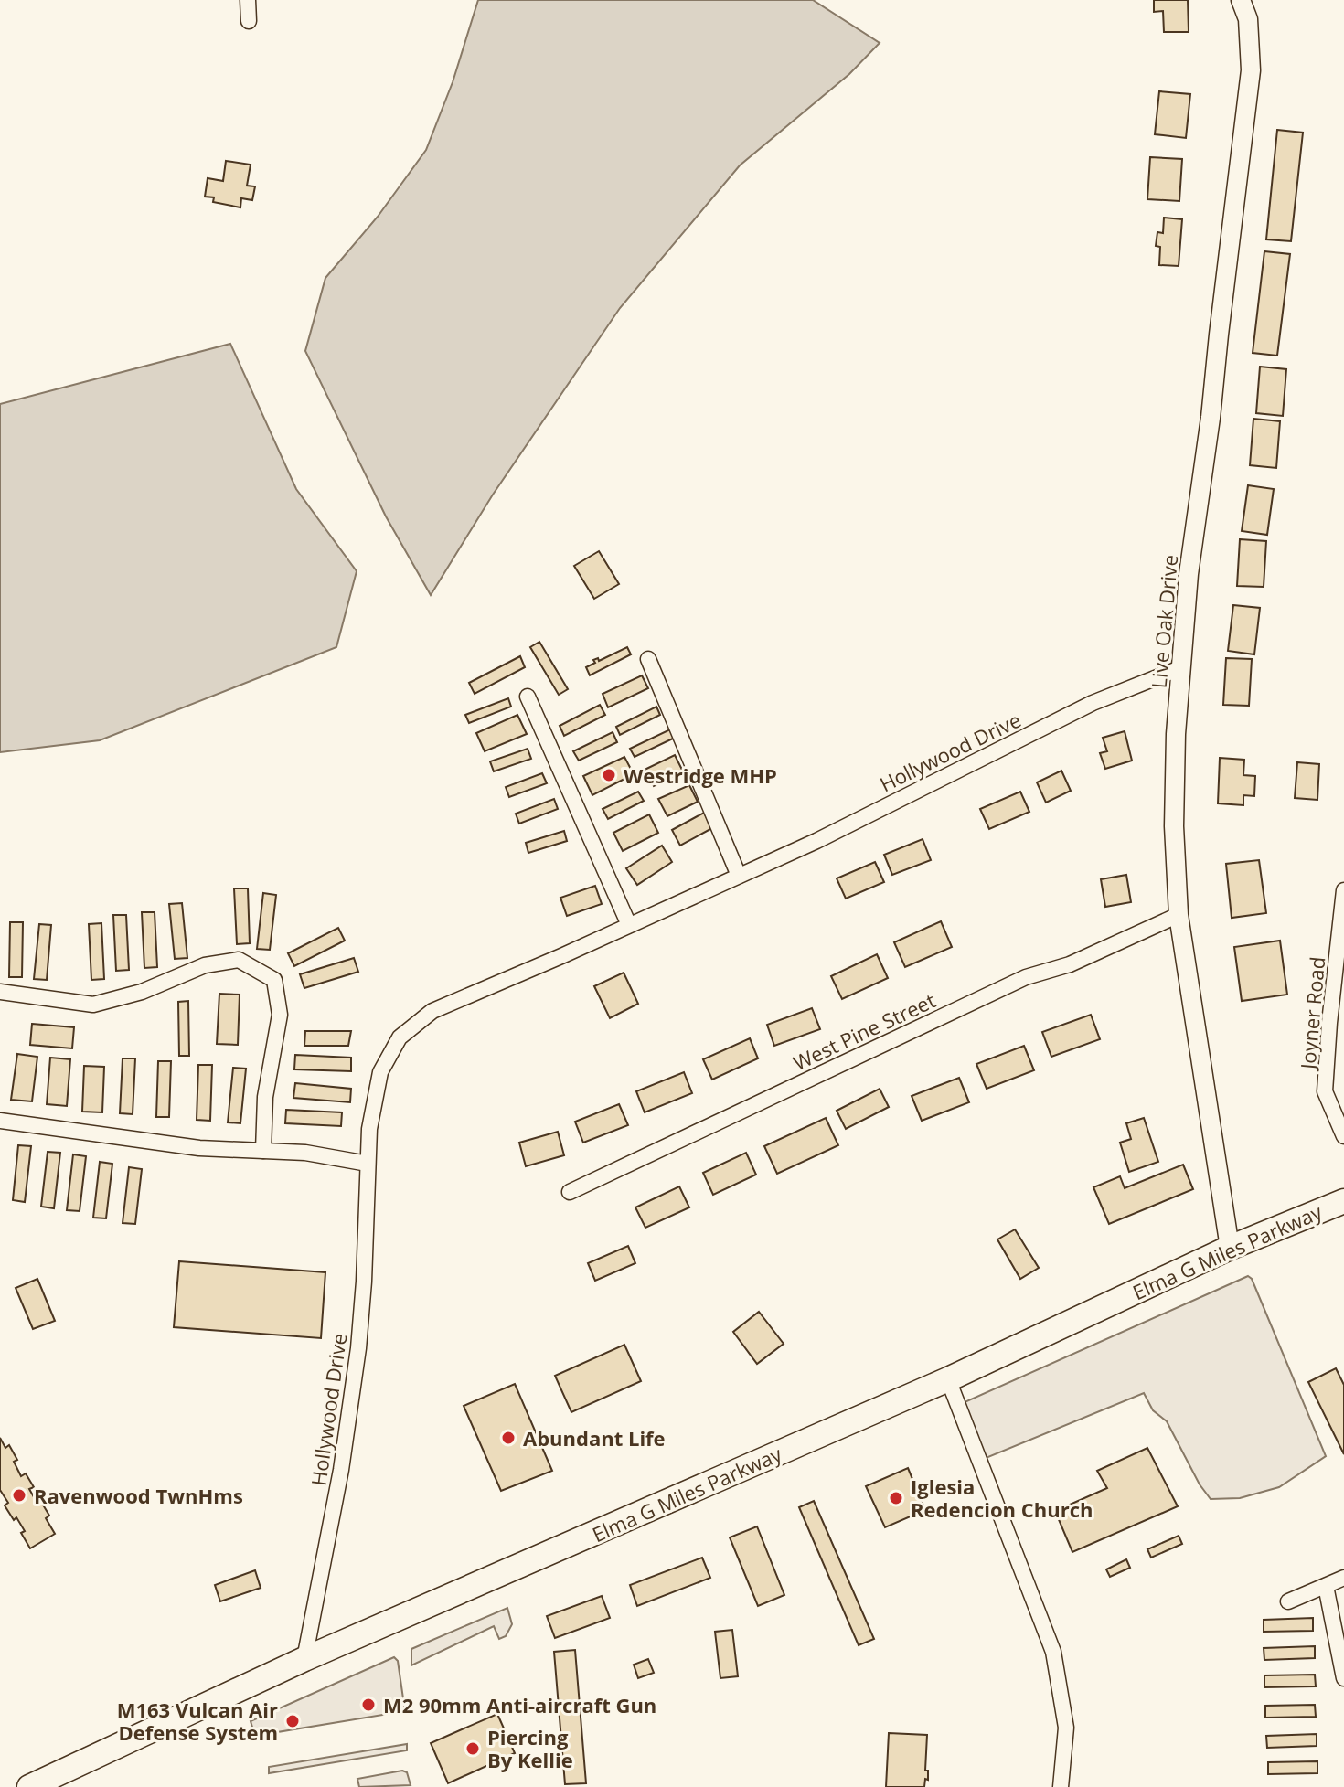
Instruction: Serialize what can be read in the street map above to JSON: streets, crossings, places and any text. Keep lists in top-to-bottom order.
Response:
{
  "streets": {
    "main road": ["Elma G Miles Parkway"],
    "street": [
      "Live Oak Drive",
      "Hollywood Drive",
      "Joyner Road",
      "West Pine Street"
    ]
  },
  "crossings": [
    ["Live Oak Drive", "Hollywood Drive"],
    ["Live Oak Drive", "West Pine Street"],
    ["Live Oak Drive", "Elma G Miles Parkway"],
    ["Hollywood Drive", "Elma G Miles Parkway"]
  ],
  "places": [
    "Westridge MHP",
    "Abundant Life",
    "Ravenwood TwnHms",
    "Iglesia Redencion Church",
    "M2 90mm Anti-aircraft Gun",
    "M163 Vulcan Air Defense System",
    "Piercing By Kellie"
  ]
}
